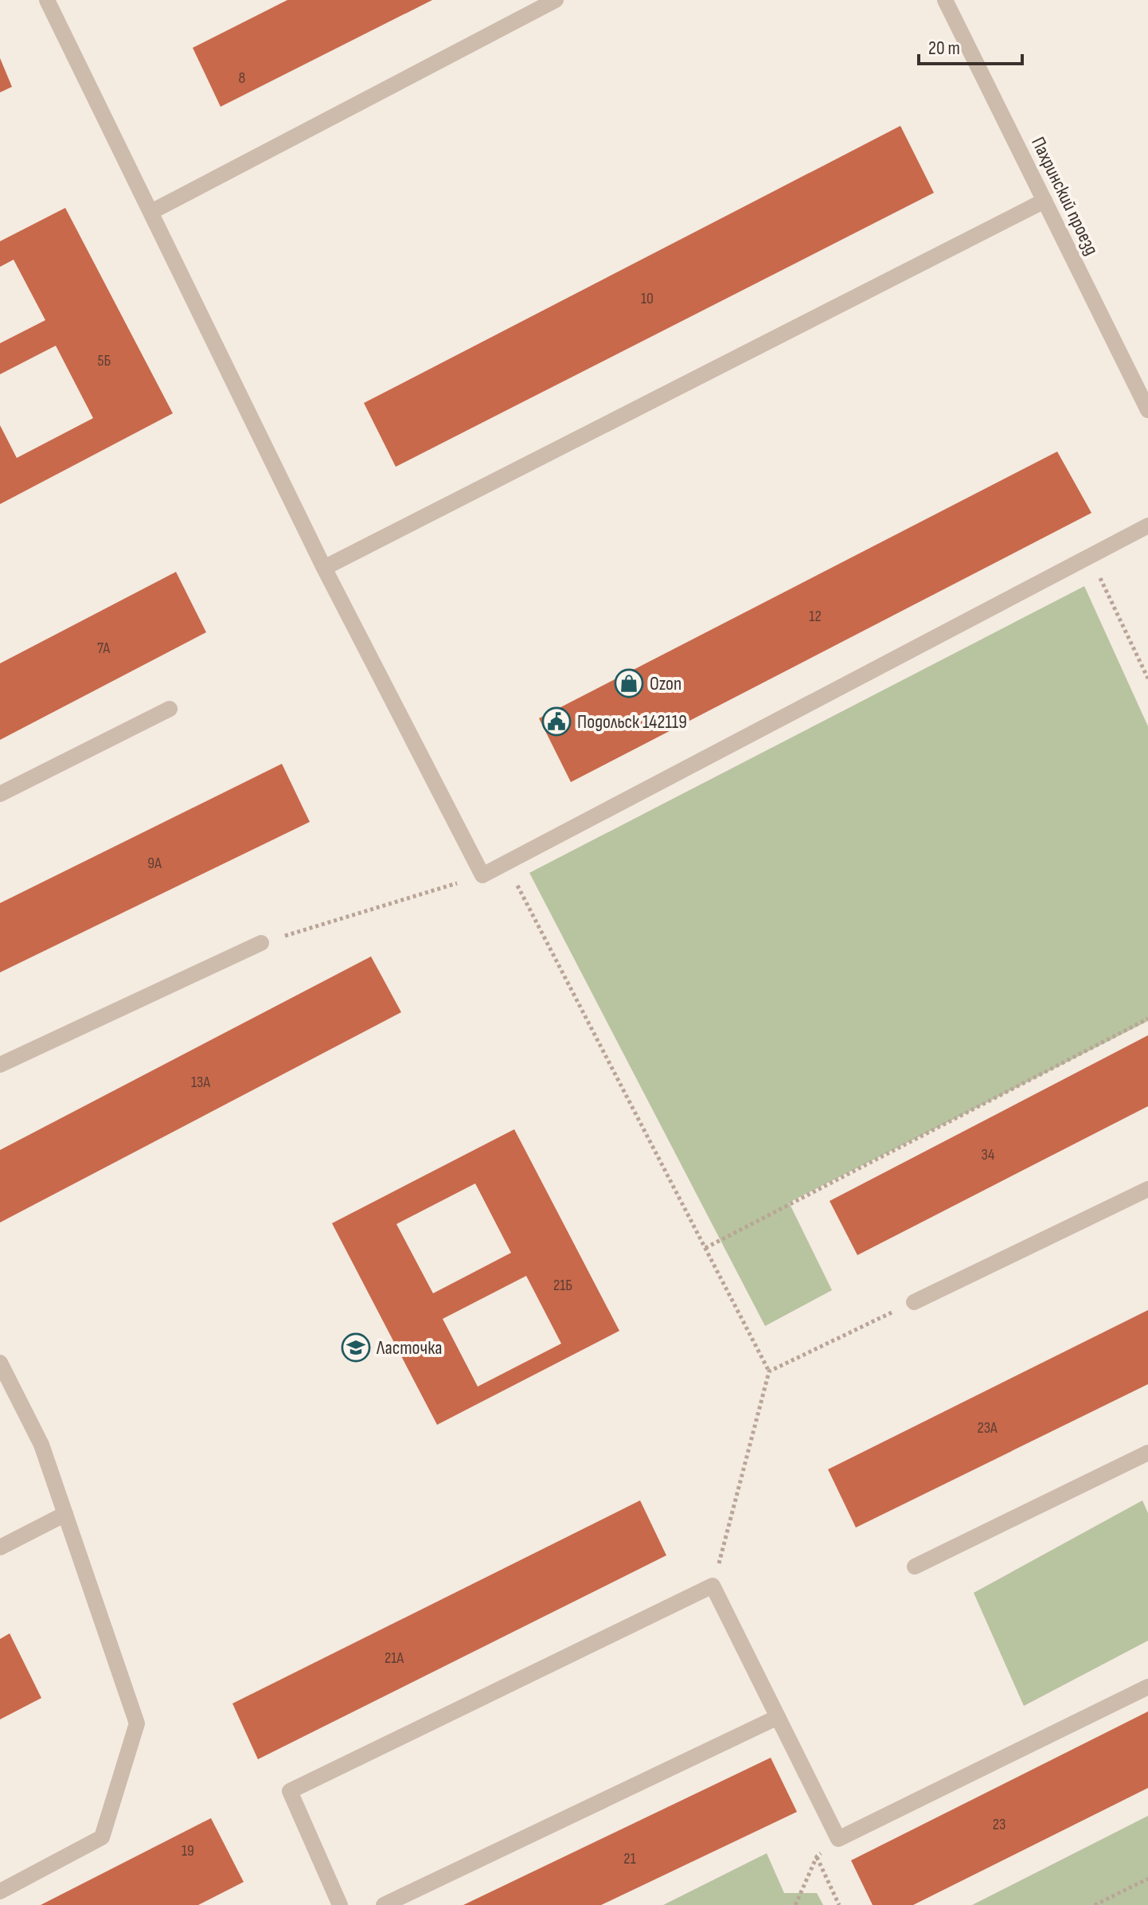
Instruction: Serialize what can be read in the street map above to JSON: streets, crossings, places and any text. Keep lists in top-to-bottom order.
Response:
{
  "streets": {
    "street": ["Пахринский проезд"]
  },
  "places": {
    "shop": ["Ozon"],
    "public building": ["Подольск 142119"],
    "school or university": ["Ласточка"]
  },
  "house_numbers": [
    "8",
    "10",
    "5Б",
    "12",
    "7А",
    "9А",
    "13А",
    "34",
    "21Б",
    "23А",
    "21А",
    "23",
    "19",
    "21"
  ],
  "scale_bar": "20 m"
}
